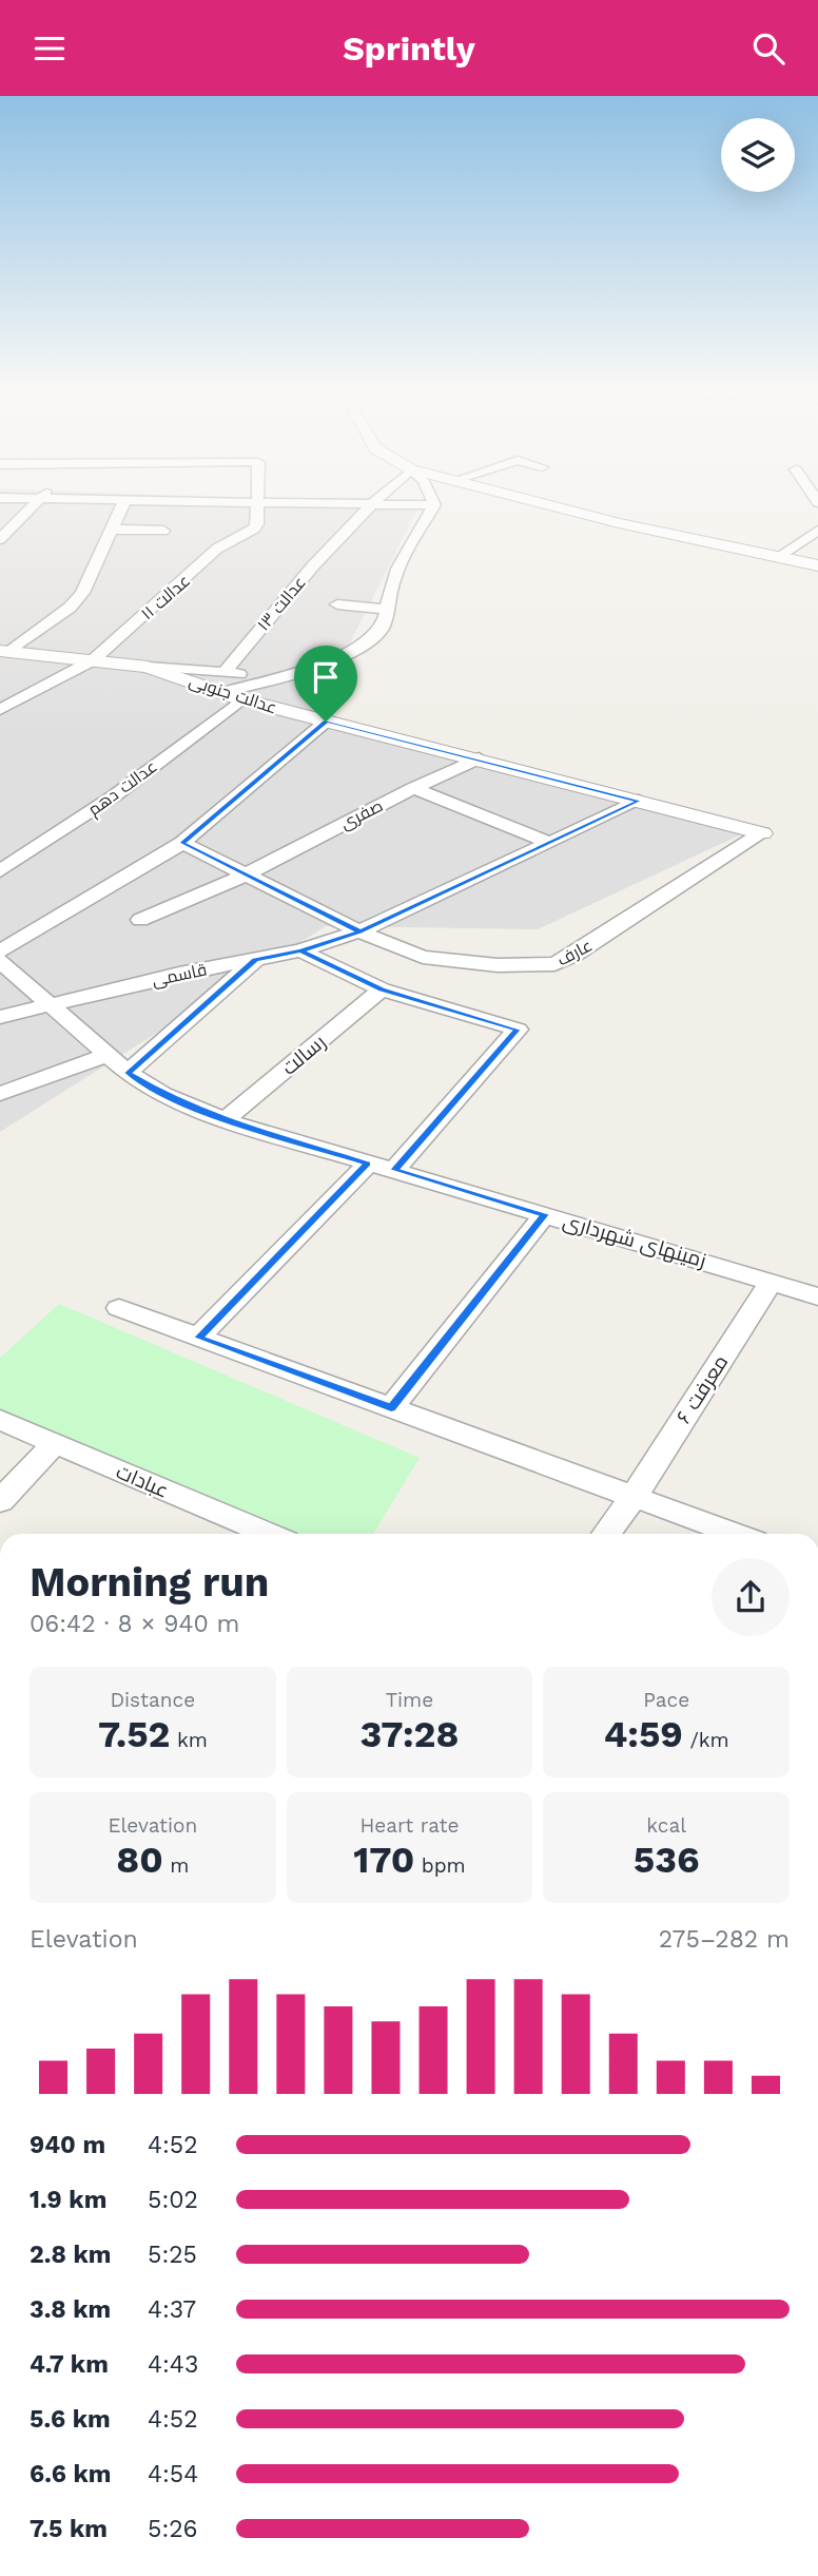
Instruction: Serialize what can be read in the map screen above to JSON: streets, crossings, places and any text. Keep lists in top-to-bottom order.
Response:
{
  "streets": {
    "street": [
      "عدالت ۱۱",
      "عدالت ۱۳",
      "عدالت جنوبی",
      "عدالت دهم",
      "صفری",
      "عارف",
      "قاسمی",
      "رسالت",
      "زمینهای شهرداری",
      "معرفت ۶",
      "عبادات"
    ]
  },
  "crossings": [
    ["عدالت ۱۱", "عدالت جنوبی"],
    ["عدالت ۱۳", "عدالت جنوبی"],
    ["عدالت ۱۳", "عدالت دهم"],
    ["عدالت جنوبی", "عدالت دهم"],
    ["عدالت جنوبی", "صفری"],
    ["عدالت جنوبی", "عارف"],
    ["عدالت جنوبی", "قاسمی"],
    ["صفری", "عارف"],
    ["عارف", "قاسمی"],
    ["قاسمی", "زمینهای شهرداری"],
    ["رسالت", "زمینهای شهرداری"],
    ["زمینهای شهرداری", "معرفت ۶"]
  ],
  "page": {
    "header": "Sprintly",
    "heading": ["Morning run", "06:42 · 8 × 940 m"],
    "stats": [
      ["Distance", "7.52 km"],
      ["Time", "37:28"],
      ["Pace", "4:59 /km"],
      ["Elevation", "80 m"],
      ["Heart rate", "170 bpm"],
      ["kcal", "536"]
    ],
    "chart": ["Elevation", "275–282 m"],
    "list": [
      {
        "name": "940 m",
        "note": "4:52"
      },
      {
        "name": "1.9 km",
        "note": "5:02"
      },
      {
        "name": "2.8 km",
        "note": "5:25"
      },
      {
        "name": "3.8 km",
        "note": "4:37"
      },
      {
        "name": "4.7 km",
        "note": "4:43"
      },
      {
        "name": "5.6 km",
        "note": "4:52"
      },
      {
        "name": "6.6 km",
        "note": "4:54"
      },
      {
        "name": "7.5 km",
        "note": "5:26"
      }
    ]
  }
}
